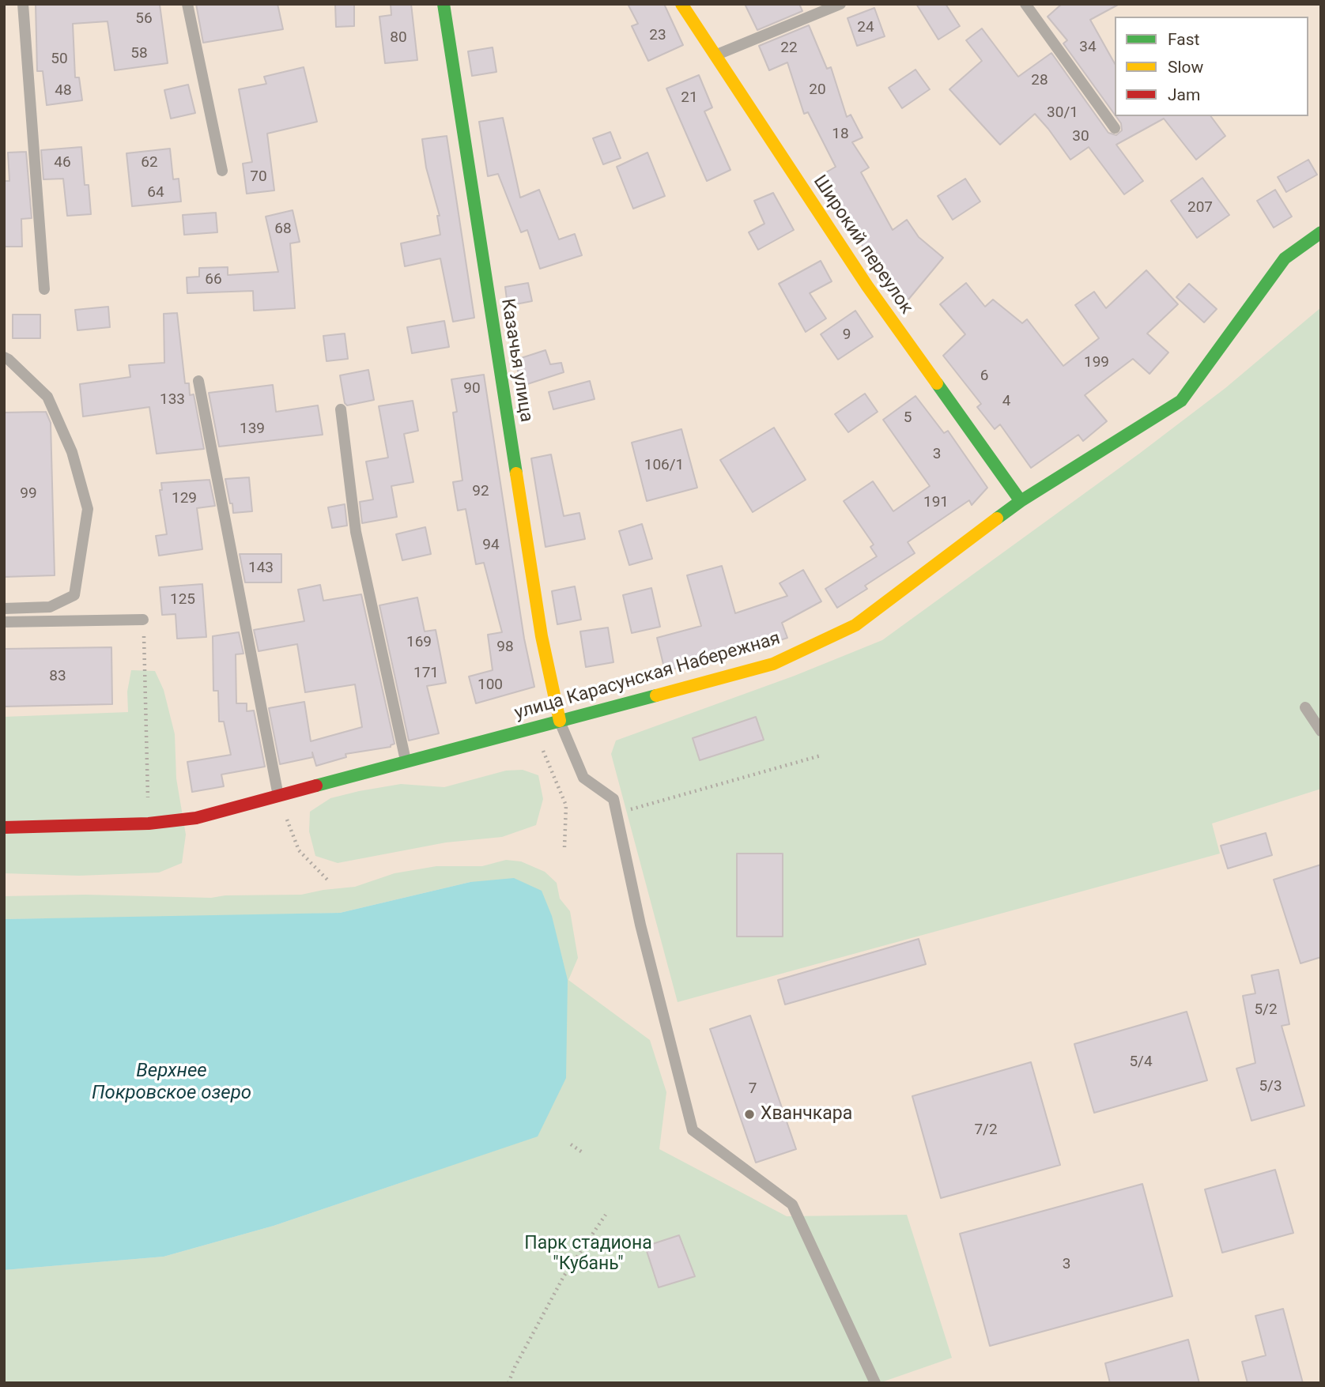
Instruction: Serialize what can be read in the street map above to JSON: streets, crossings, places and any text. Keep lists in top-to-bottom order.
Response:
{
  "streets": {
    "street": ["Широкий переулок", "Казачья улица", "улица Карасунская Набережная"]
  },
  "crossings": [
    ["Широкий переулок", "улица Карасунская Набережная"],
    ["Казачья улица", "улица Карасунская Набережная"]
  ],
  "water": ["Верхнее Покровское озеро"],
  "parks": ["Парк стадиона \"Кубань\""],
  "places": ["Хванчкара"],
  "house_numbers": [
    "56",
    "24",
    "23",
    "80",
    "34",
    "22",
    "58",
    "50",
    "28",
    "20",
    "48",
    "21",
    "30/1",
    "18",
    "30",
    "46",
    "62",
    "70",
    "64",
    "207",
    "68",
    "66",
    "9",
    "199",
    "6",
    "90",
    "133",
    "4",
    "5",
    "139",
    "3",
    "106/1",
    "92",
    "99",
    "129",
    "191",
    "94",
    "143",
    "125",
    "169",
    "98",
    "171",
    "83",
    "100",
    "5/2",
    "5/4",
    "5/3",
    "7",
    "7/2",
    "3"
  ],
  "legend": ["Fast", "Slow", "Jam"]
}
